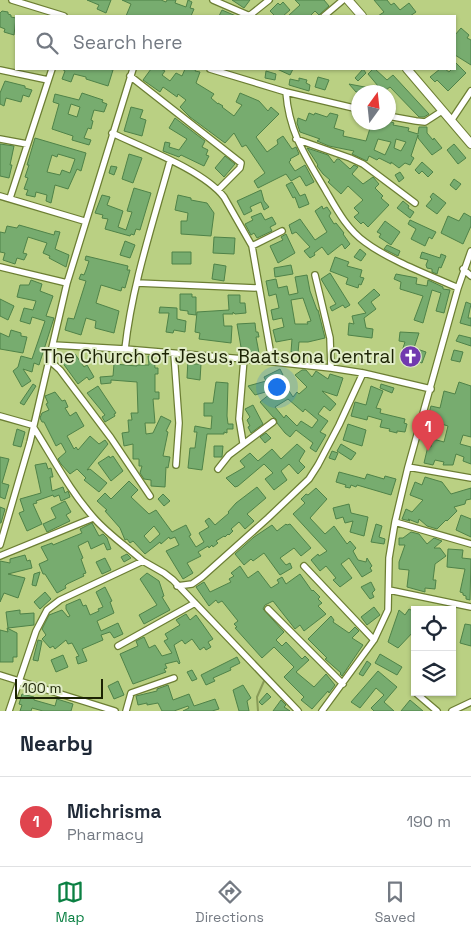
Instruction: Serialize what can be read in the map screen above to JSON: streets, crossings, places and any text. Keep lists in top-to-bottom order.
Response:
{
  "places": {
    "church": ["The Church of Jesus, Baatsona Central"]
  },
  "scale_bar": "100 m",
  "north": "top",
  "page": {
    "search": "Search here",
    "pins": "1",
    "scale": "100 m",
    "heading": "Nearby",
    "list": [
      {
        "mark": "1",
        "name": "Michrisma",
        "note": "Pharmacy",
        "value": "190 m"
      }
    ],
    "nav": ["Map", "Directions", "Saved"]
  }
}
